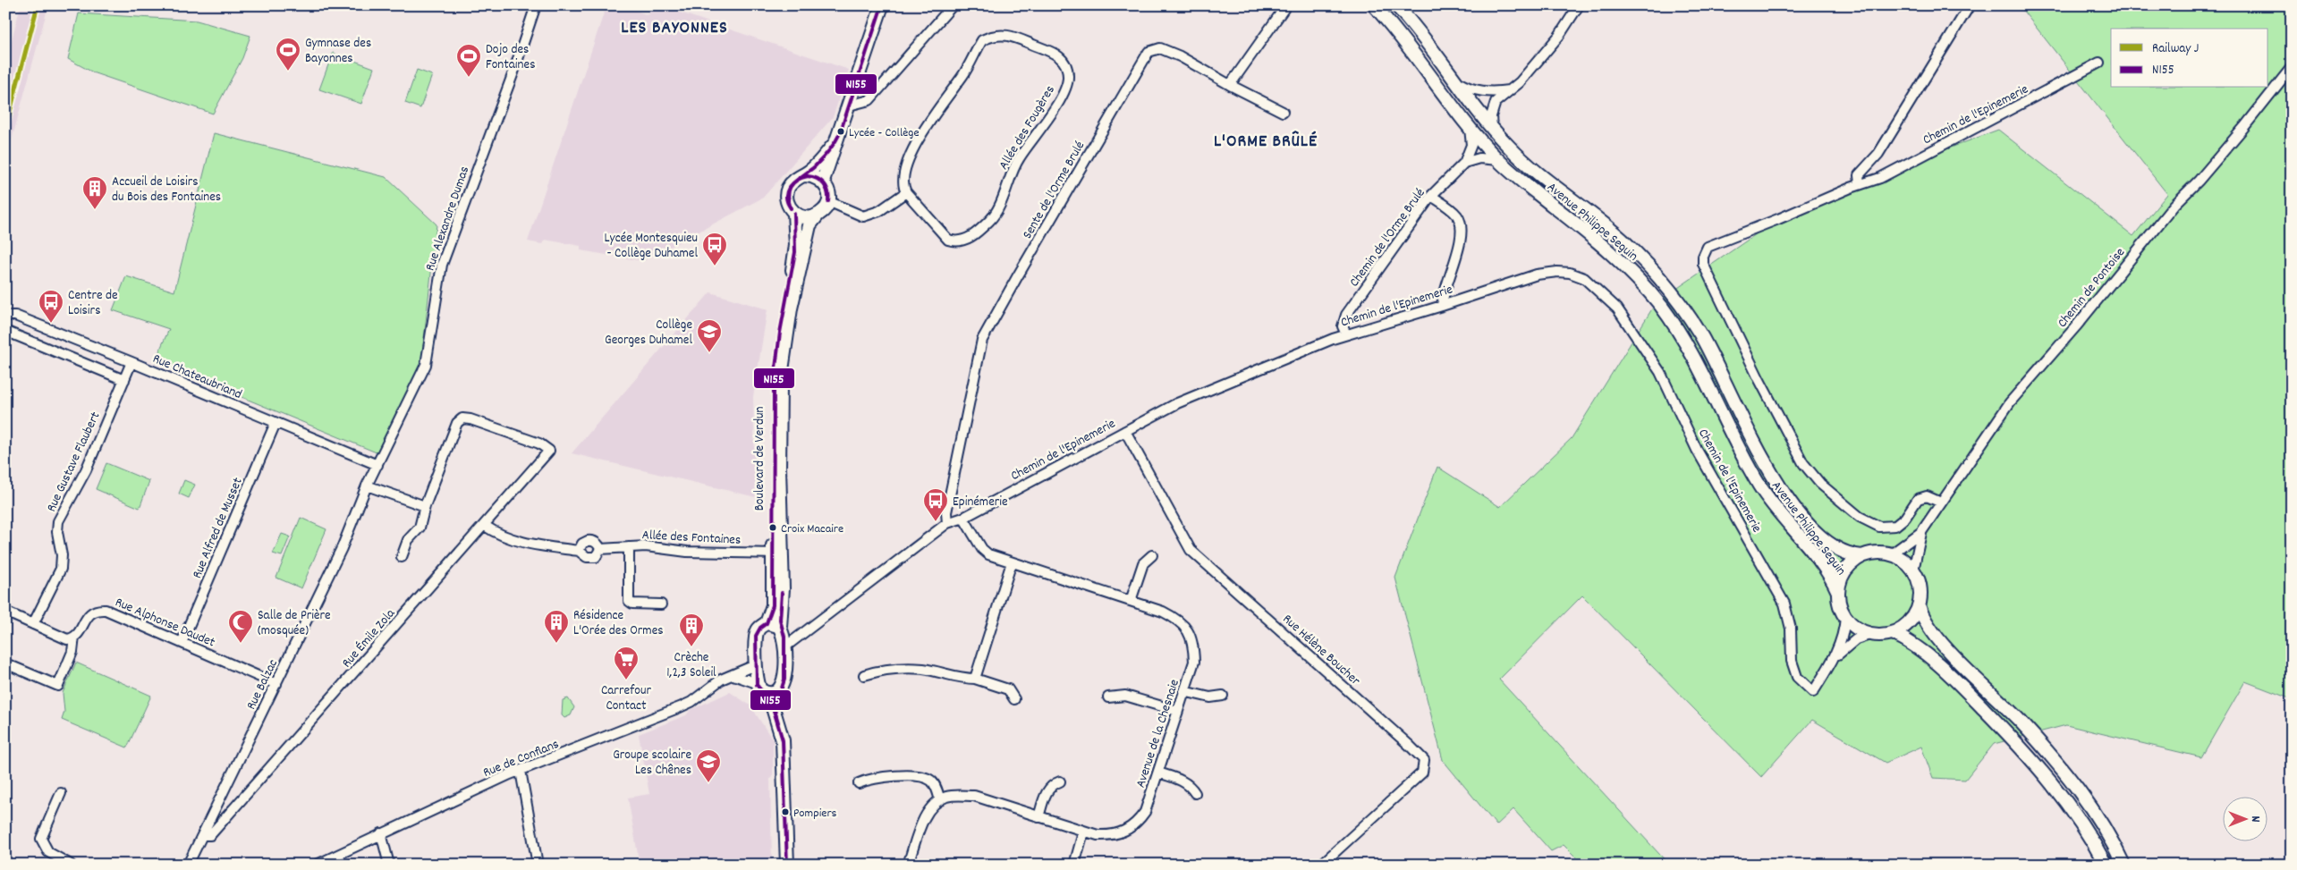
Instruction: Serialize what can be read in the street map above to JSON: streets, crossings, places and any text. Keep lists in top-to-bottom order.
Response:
{
  "streets": {
    "main road": ["Avenue Philippe Seguin", "Boulevard de Verdun"],
    "street": [
      "Chemin de l'Epinemerie",
      "Allée des Fougères",
      "Sente de l'Orme Brulé",
      "Rue Alexandre Dumas",
      "Chemin de l'Orme Brulé",
      "Chemin de Pontoise",
      "Rue Chateaubriand",
      "Rue Gustave Flaubert",
      "Rue Alfred de Musset",
      "Allée des Fontaines",
      "Rue Alphonse Daudet",
      "Rue Émile Zola",
      "Rue Hélène Boucher",
      "Rue Balzac",
      "Avenue de la Chesnaie",
      "Rue de Conflans"
    ]
  },
  "crossings": [
    ["Chemin de l'Epinemerie", "Sente de l'Orme Brulé"],
    ["Chemin de l'Epinemerie", "Chemin de l'Orme Brulé"],
    ["Chemin de l'Epinemerie", "Chemin de Pontoise"],
    ["Chemin de l'Epinemerie", "Boulevard de Verdun"],
    ["Chemin de l'Epinemerie", "Rue Hélène Boucher"],
    ["Chemin de l'Epinemerie", "Avenue de la Chesnaie"],
    ["Rue Alexandre Dumas", "Rue Chateaubriand"],
    ["Rue Alexandre Dumas", "Rue Balzac"],
    ["Avenue Philippe Seguin", "Chemin de l'Orme Brulé"],
    ["Avenue Philippe Seguin", "Chemin de Pontoise"],
    ["Rue Chateaubriand", "Rue Gustave Flaubert"],
    ["Rue Chateaubriand", "Rue Alfred de Musset"],
    ["Rue Chateaubriand", "Rue Balzac"],
    ["Boulevard de Verdun", "Allée des Fontaines"],
    ["Boulevard de Verdun", "Rue de Conflans"],
    ["Rue Alfred de Musset", "Rue Alphonse Daudet"],
    ["Allée des Fontaines", "Rue Émile Zola"],
    ["Rue Alphonse Daudet", "Rue Balzac"],
    ["Rue Émile Zola", "Rue Balzac"]
  ],
  "districts": ["LES BAYONNES", "L'ORME BRÛLÉ"],
  "places": {
    "sports": ["Gymnase des Bayonnes", "Dojo des Fontaines"],
    "other": ["Lycée - Collège", "Croix Macaire", "Pompiers"],
    "building": ["Accueil de Loisirs du Bois des Fontaines", "Résidence L'Orée des Ormes", "Crèche 1,2,3 Soleil"],
    "bus stop": ["Lycée Montesquieu - Collège Duhamel", "Centre de Loisirs", "Epinémerie"],
    "school or university": ["Collège Georges Duhamel", "Groupe scolaire Les Chênes"],
    "mosque": ["Salle de Prière (mosquée)"],
    "supermarket": ["Carrefour Contact"]
  },
  "lines": ["rail line J", "transit line N155"],
  "legend": ["Railway J", "N155"],
  "north": "right"
}
